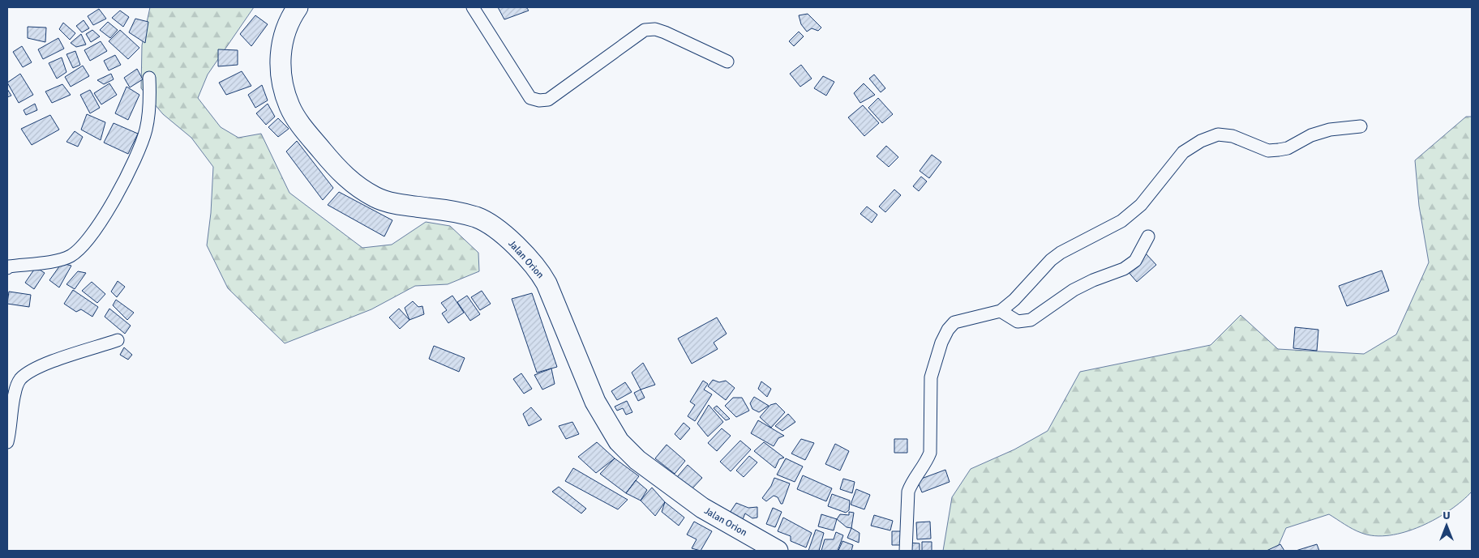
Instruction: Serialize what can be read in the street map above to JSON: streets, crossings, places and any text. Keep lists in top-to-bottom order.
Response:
{
  "streets": {
    "highway": ["Jalan Orion"]
  },
  "north": "top"
}
